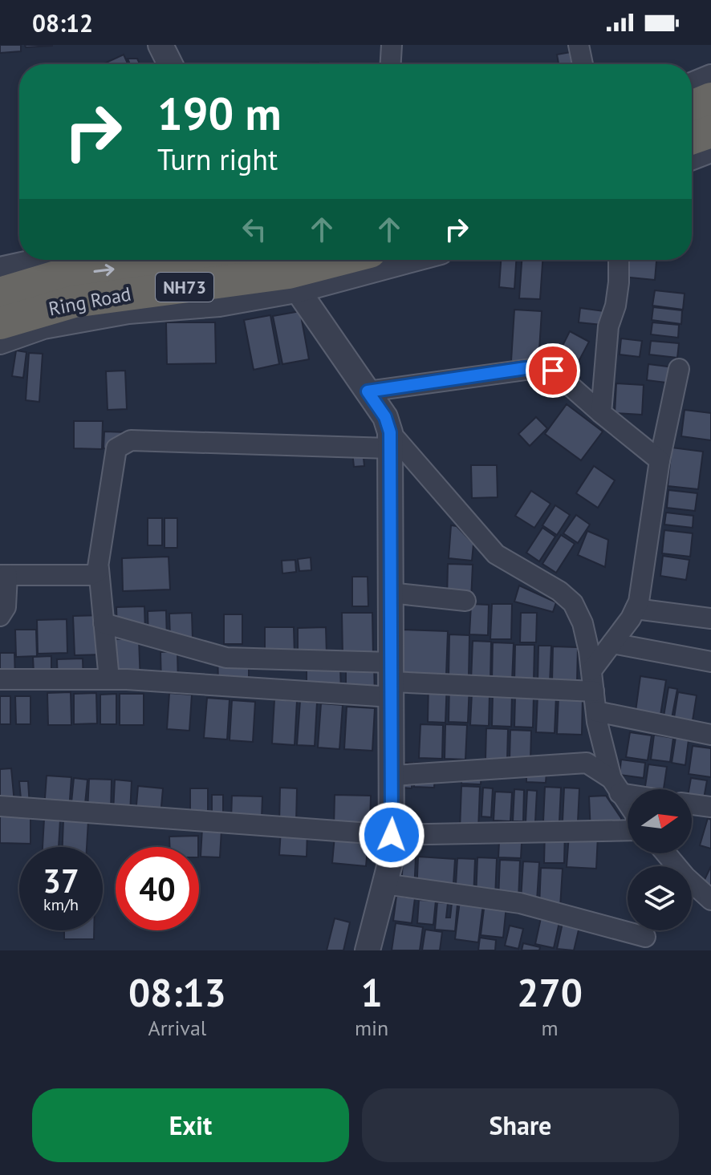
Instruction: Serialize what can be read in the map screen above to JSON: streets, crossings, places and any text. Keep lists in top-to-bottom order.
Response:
{
  "streets": {
    "highway": ["NH73", "Ring Road"]
  },
  "north": "right",
  "page": {
    "status": "08:12",
    "turn": ["190 m", "Turn right"],
    "speed": "37 km/h",
    "limit": "40",
    "eta": [
      "08:13",
      "Arrival",
      "1",
      "min",
      "270",
      "m"
    ],
    "buttons": ["Exit", "Share"]
  }
}
